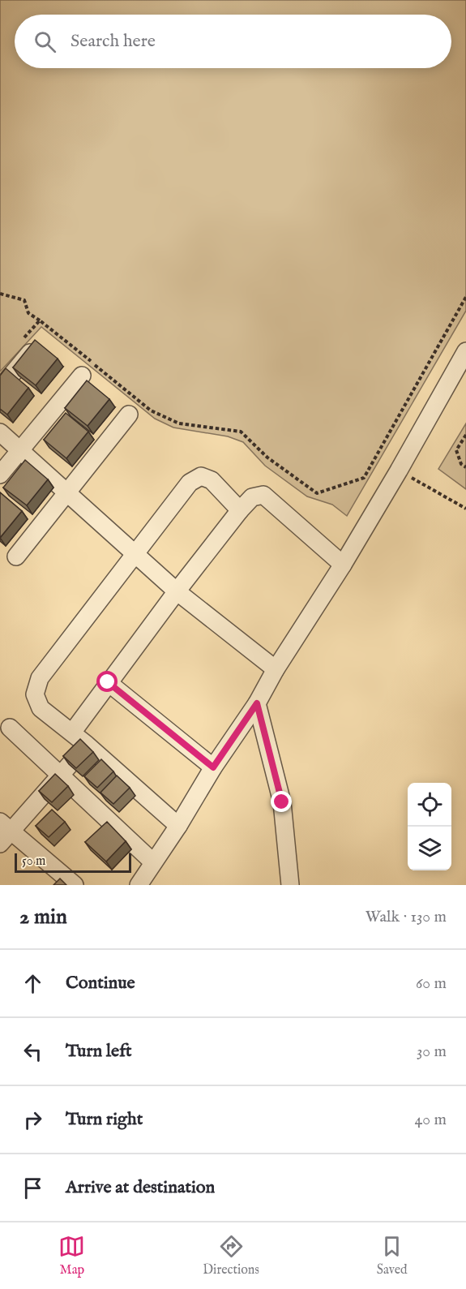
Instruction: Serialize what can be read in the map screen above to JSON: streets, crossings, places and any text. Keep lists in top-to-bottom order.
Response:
{
  "scale_bar": "50 m",
  "page": {
    "search": "Search here",
    "scale": "50 m",
    "heading": ["2 min", "Walk · 130 m"],
    "list": [
      ["Continue", "60 m"],
      ["Turn left", "30 m"],
      ["Turn right", "40 m"],
      "Arrive at destination"
    ],
    "nav": ["Map", "Directions", "Saved"]
  }
}
